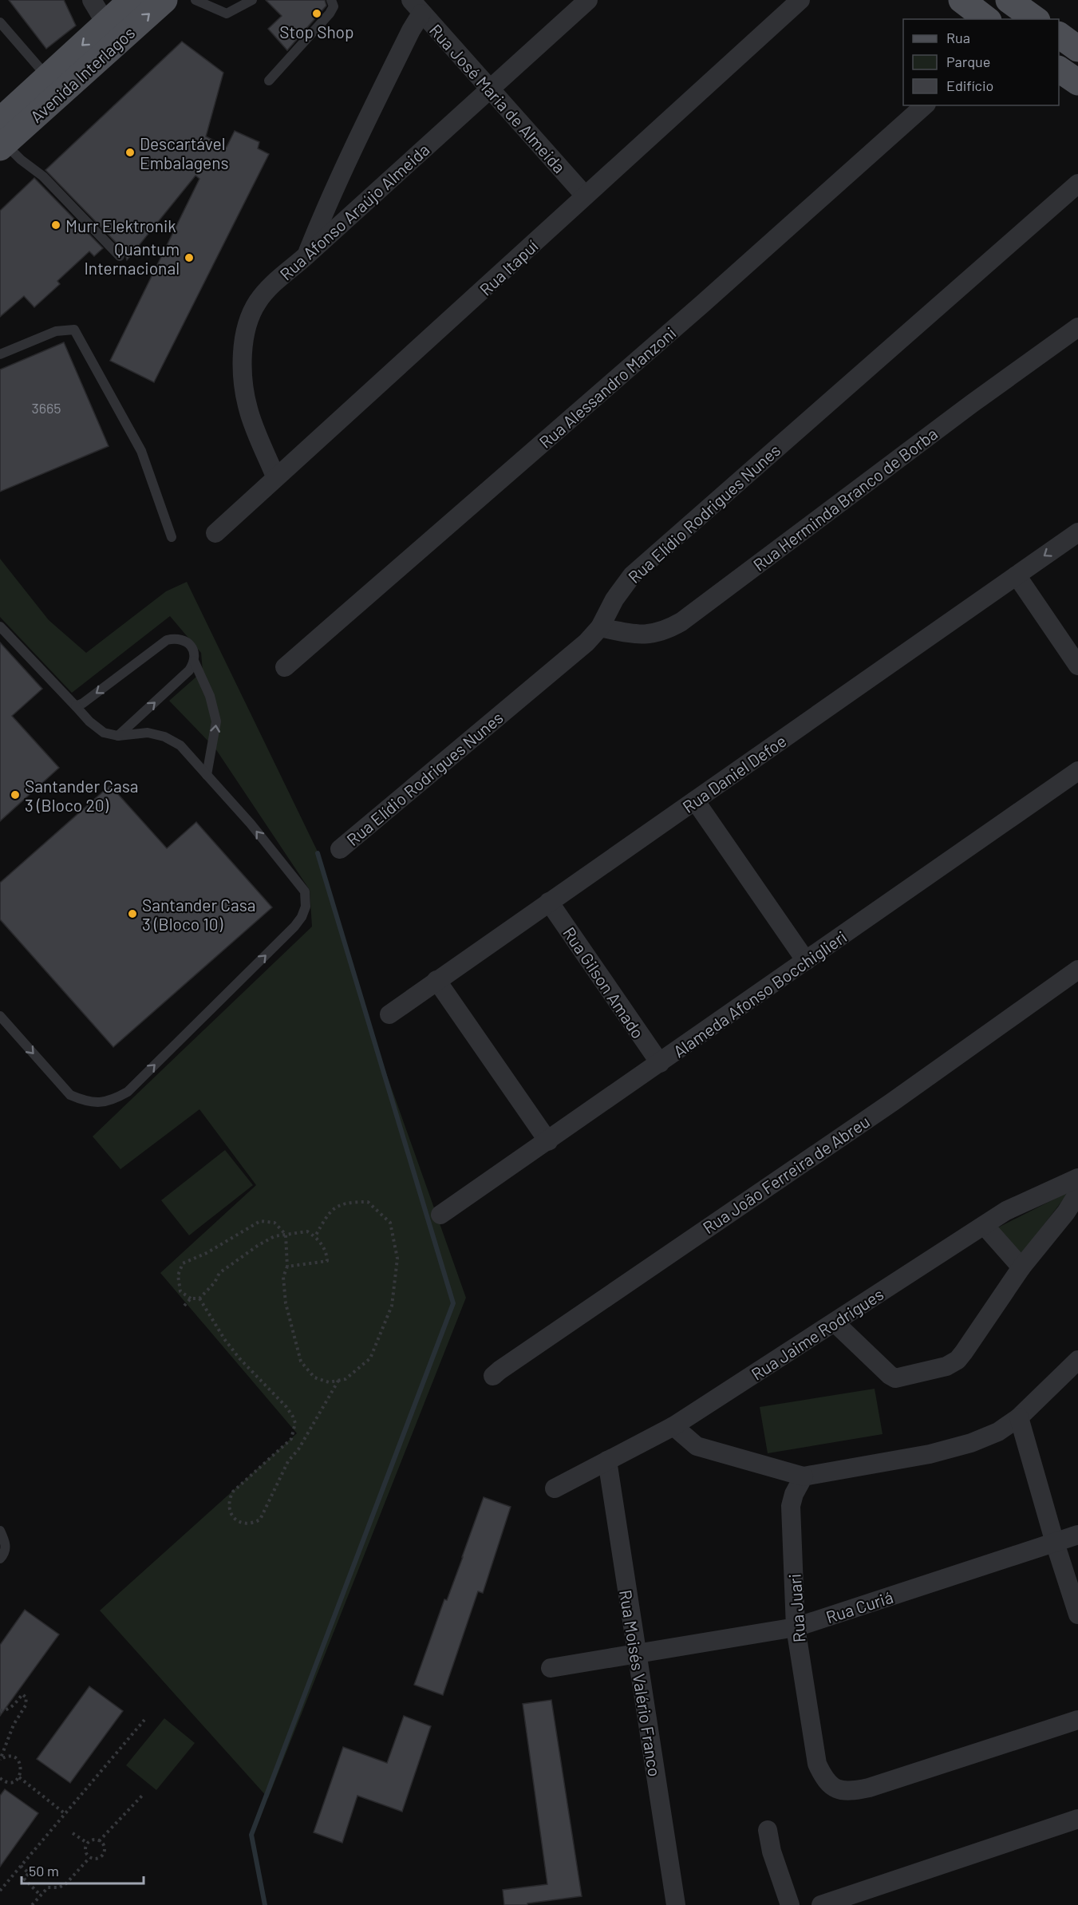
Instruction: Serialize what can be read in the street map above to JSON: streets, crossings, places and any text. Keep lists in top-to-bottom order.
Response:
{
  "streets": {
    "main road": ["Avenida Interlagos"],
    "street": [
      "Rua José Maria de Almeida",
      "Rua Afonso Araújo Almeida",
      "Rua Itapuí",
      "Rua Alessandro Manzoni",
      "Rua Herminda Branco de Borba",
      "Rua Elídio Rodrigues Nunes",
      "Rua Daniel Defoe",
      "Rua Gilson Amado",
      "Alameda Afonso Bocchiglieri",
      "Rua João Ferreira de Abreu",
      "Rua Jaime Rodrigues",
      "Rua Curiá",
      "Rua Juari",
      "Rua Moisés Valério Franco"
    ]
  },
  "crossings": [
    ["Rua José Maria de Almeida", "Rua Afonso Araújo Almeida"],
    ["Rua José Maria de Almeida", "Rua Itapuí"],
    ["Rua Afonso Araújo Almeida", "Rua Itapuí"],
    ["Rua Herminda Branco de Borba", "Rua Elídio Rodrigues Nunes"],
    ["Rua Daniel Defoe", "Rua Gilson Amado"],
    ["Rua Gilson Amado", "Alameda Afonso Bocchiglieri"],
    ["Rua Jaime Rodrigues", "Rua Moisés Valério Franco"],
    ["Rua Curiá", "Rua Juari"],
    ["Rua Curiá", "Rua Moisés Valério Franco"]
  ],
  "places": [
    "Stop Shop",
    "Descartável Embalagens",
    "Murr Elektronik",
    "Quantum Internacional",
    "Santander Casa 3 (Bloco 20)",
    "Santander Casa 3 (Bloco 10)"
  ],
  "house_numbers": ["3665"],
  "legend": ["Rua", "Parque", "Edifício"],
  "scale_bar": "50 m"
}
